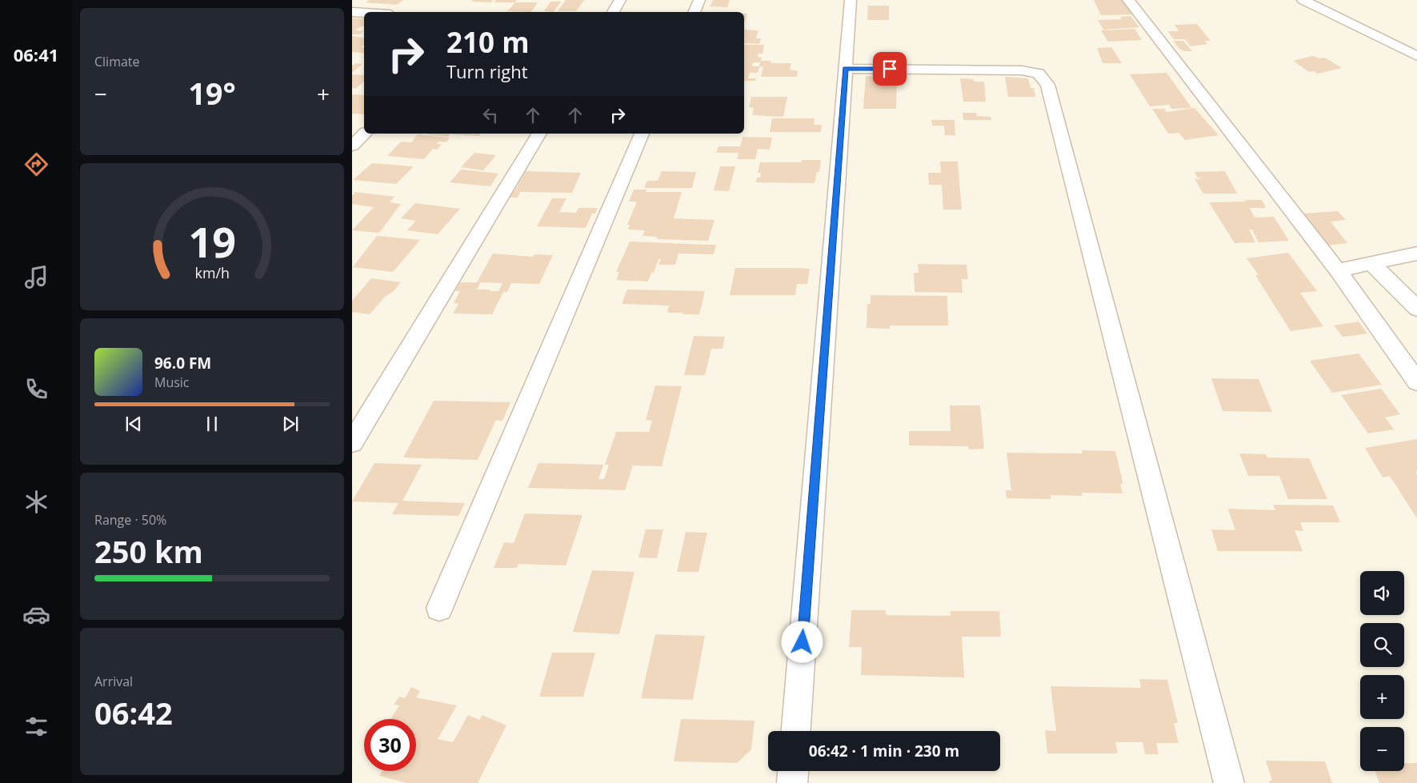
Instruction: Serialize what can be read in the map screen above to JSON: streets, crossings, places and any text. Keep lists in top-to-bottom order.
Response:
{
  "page": {
    "tabs": "06:41",
    "tile": [
      "Climate",
      ["Range · 50%", "250 km"],
      ["Arrival", "06:42"]
    ],
    "turn": ["210 m", "Turn right"],
    "heat": ["−", "19°", "+"],
    "song": ["96.0 FM", "Music"],
    "map_buttons": ["+", "−"],
    "limit": "30",
    "trip": "06:42 · 1 min · 230 m",
    "gauge": ["19", "km/h"]
  }
}
